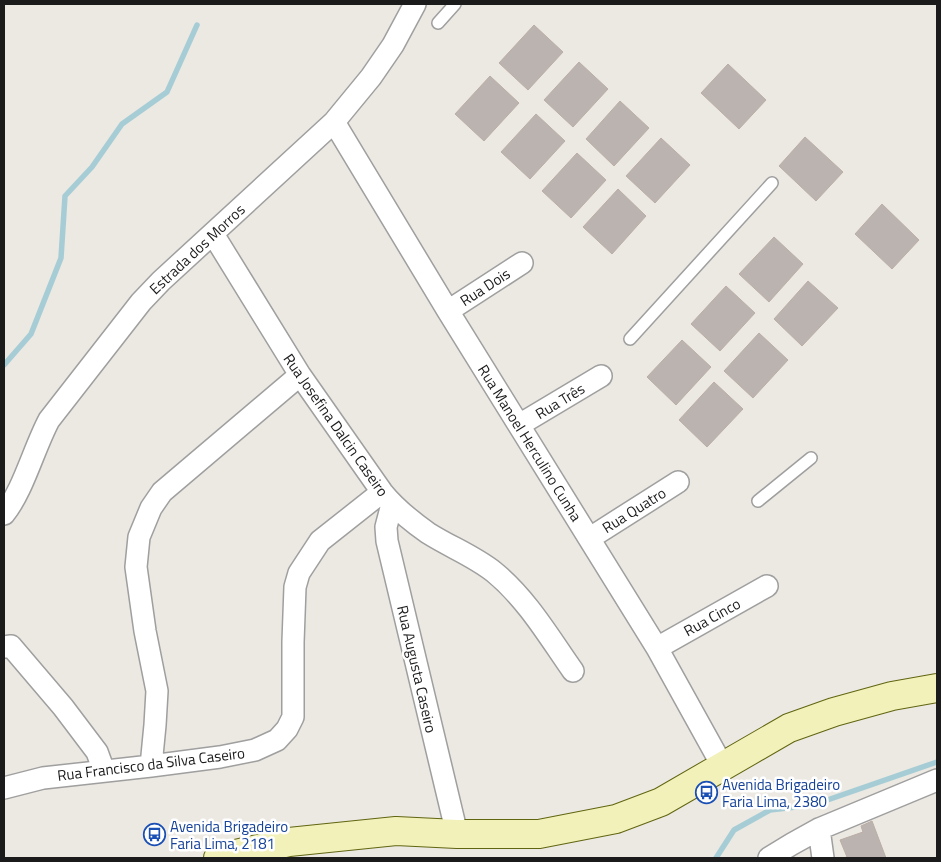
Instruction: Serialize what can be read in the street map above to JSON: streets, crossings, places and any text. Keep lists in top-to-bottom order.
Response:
{
  "streets": {
    "street": [
      "Estrada dos Morros",
      "Rua Dois",
      "Rua Três",
      "Rua Josefina Dalcin Caseiro",
      "Rua Manoel Herculino Cunha",
      "Rua Quatro",
      "Rua Cinco",
      "Rua Augusta Caseiro",
      "Rua Francisco da Silva Caseiro"
    ]
  },
  "crossings": [
    ["Estrada dos Morros", "Rua Josefina Dalcin Caseiro"],
    ["Estrada dos Morros", "Rua Manoel Herculino Cunha"],
    ["Rua Dois", "Rua Manoel Herculino Cunha"],
    ["Rua Três", "Rua Manoel Herculino Cunha"],
    ["Rua Josefina Dalcin Caseiro", "Rua Augusta Caseiro"],
    ["Rua Josefina Dalcin Caseiro", "Rua Francisco da Silva Caseiro"],
    ["Rua Manoel Herculino Cunha", "Rua Quatro"],
    ["Rua Manoel Herculino Cunha", "Rua Cinco"],
    ["Rua Augusta Caseiro", "Rua Francisco da Silva Caseiro"]
  ],
  "places": {
    "bus stop": ["Avenida Brigadeiro Faria Lima, 2380", "Avenida Brigadeiro Faria Lima, 2181"]
  }
}
